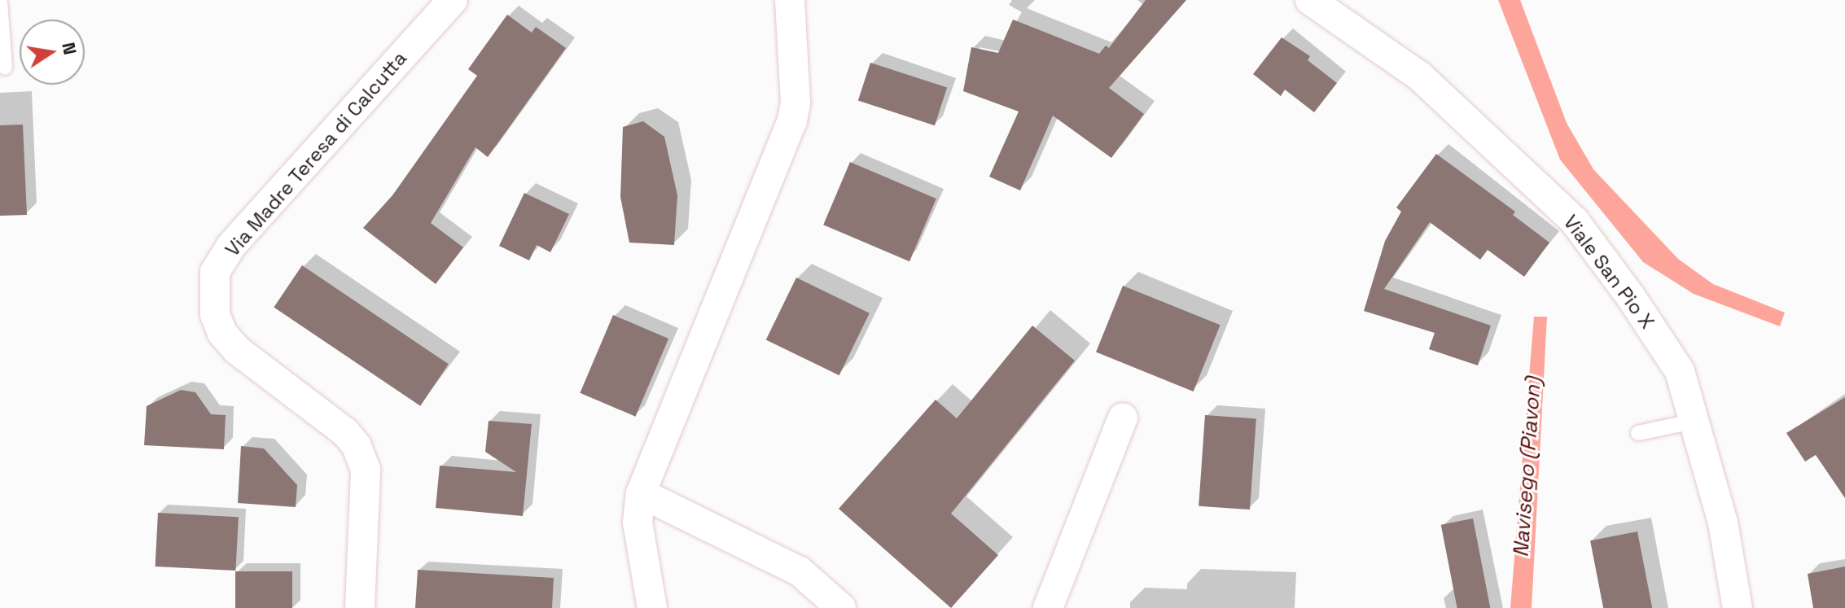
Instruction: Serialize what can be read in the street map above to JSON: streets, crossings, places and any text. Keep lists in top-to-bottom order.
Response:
{
  "streets": {
    "street": ["Via Madre Teresa di Calcutta", "Viale San Pio X"]
  },
  "water": ["Navisego (Piavon)"],
  "north": "right"
}
